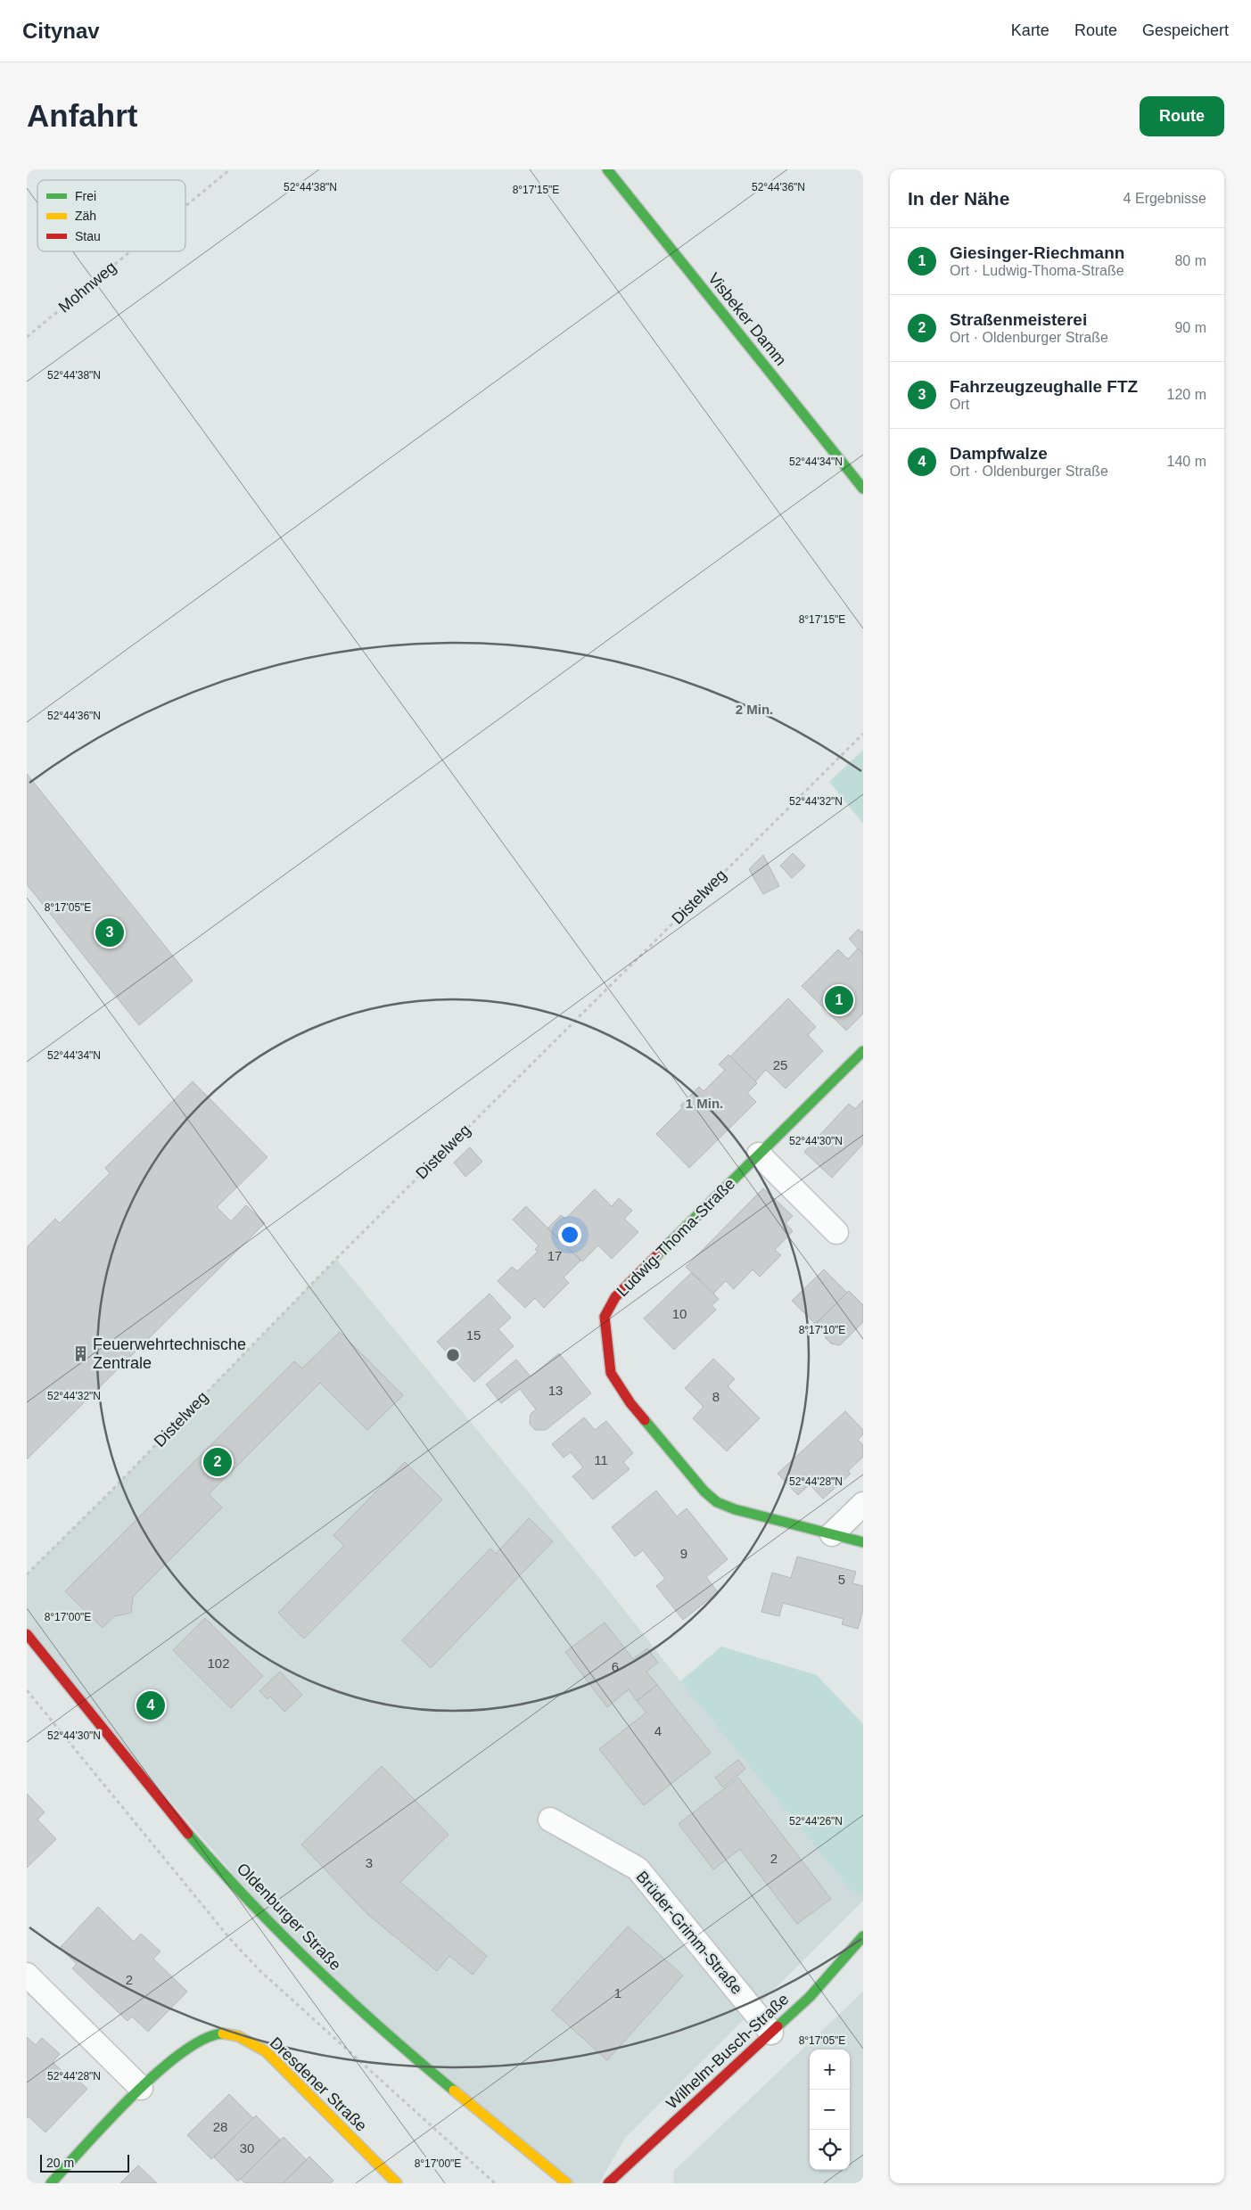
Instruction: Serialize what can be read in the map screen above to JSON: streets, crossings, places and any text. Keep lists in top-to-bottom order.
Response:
{
  "streets": {
    "street": [
      "Visbeker Damm",
      "Ludwig-Thoma-Straße",
      "Oldenburger Straße",
      "Brüder-Grimm-Straße",
      "Wilhelm-Busch-Straße",
      "Dresdener Straße"
    ],
    "path": ["Mohnweg", "Distelweg"]
  },
  "crossings": [
    ["Brüder-Grimm-Straße", "Wilhelm-Busch-Straße"]
  ],
  "places": {
    "building": ["Feuerwehrtechnische Zentrale"]
  },
  "house_numbers": [
    "25",
    "17",
    "10",
    "15",
    "13",
    "8",
    "11",
    "9",
    "5",
    "102",
    "6",
    "4",
    "2",
    "3",
    "2",
    "1",
    "28",
    "30"
  ],
  "legend": ["Frei", "Zäh", "Stau"],
  "scale_bar": "20 m",
  "page": {
    "header": "Citynav",
    "nav": ["Karte", "Route", "Gespeichert"],
    "buttons": "Route",
    "title": "Anfahrt",
    "heading": ["In der Nähe", "4 Ergebnisse"],
    "list": [
      {
        "mark": "1",
        "name": "Giesinger-Riechmann",
        "note": "Ort · Ludwig-Thoma-Straße",
        "value": "80 m"
      },
      {
        "mark": "2",
        "name": "Straßenmeisterei",
        "note": "Ort · Oldenburger Straße",
        "value": "90 m"
      },
      {
        "mark": "3",
        "name": "Fahrzeugzeughalle FTZ",
        "note": "Ort",
        "value": "120 m"
      },
      {
        "mark": "4",
        "name": "Dampfwalze",
        "note": "Ort · Oldenburger Straße",
        "value": "140 m"
      }
    ],
    "pins": [
      "3",
      "1",
      "2",
      "4"
    ],
    "map_buttons": ["+", "−"],
    "scale": "20 m"
  },
  "coordinates": [
    "52°44'38\"N",
    "52°44'36\"N",
    "8°17'15\"E",
    "52°44'34\"N",
    "52°44'32\"N",
    "8°17'05\"E",
    "52°44'30\"N",
    "8°17'10\"E",
    "52°44'28\"N",
    "8°17'00\"E",
    "52°44'26\"N"
  ],
  "rings": ["2 Min.", "1 Min."]
}
